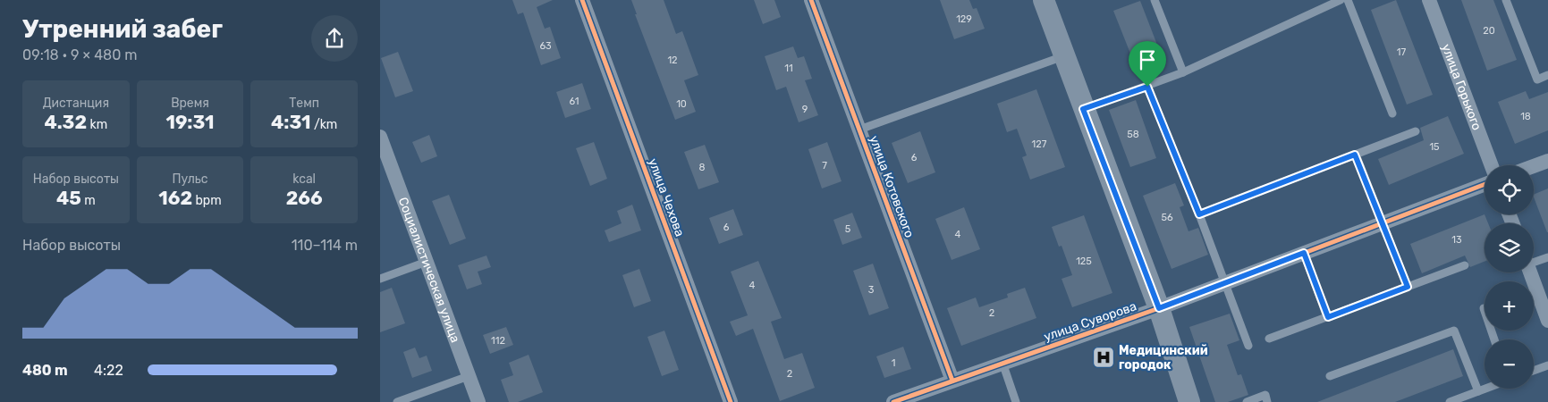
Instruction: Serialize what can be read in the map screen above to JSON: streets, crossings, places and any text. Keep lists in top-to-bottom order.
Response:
{
  "streets": {
    "street": [
      "улица Горького",
      "улица Котовского",
      "улица Чехова",
      "Социалистическая улица",
      "улица Суворова"
    ]
  },
  "crossings": [
    ["улица Котовского", "улица Суворова"]
  ],
  "places": {
    "hospital": ["Медицинский городок"]
  },
  "house_numbers": [
    "129",
    "20",
    "63",
    "17",
    "12",
    "11",
    "61",
    "10",
    "9",
    "18",
    "58",
    "127",
    "15",
    "6",
    "7",
    "8",
    "56",
    "6",
    "5",
    "4",
    "13",
    "125",
    "4",
    "3",
    "2",
    "112",
    "1",
    "2"
  ],
  "page": {
    "heading": ["Утренний забег", "09:18 · 9 × 480 m"],
    "stats": [
      ["Дистанция", "4.32 km"],
      ["Время", "19:31"],
      ["Темп", "4:31 /km"],
      ["Набор высоты", "45 m"],
      ["Пульс", "162 bpm"],
      ["kcal", "266"]
    ],
    "map_buttons": ["+", "−"],
    "chart": ["Набор высоты", "110–114 m"],
    "list": [
      {
        "name": "480 m",
        "note": "4:22"
      }
    ]
  }
}
